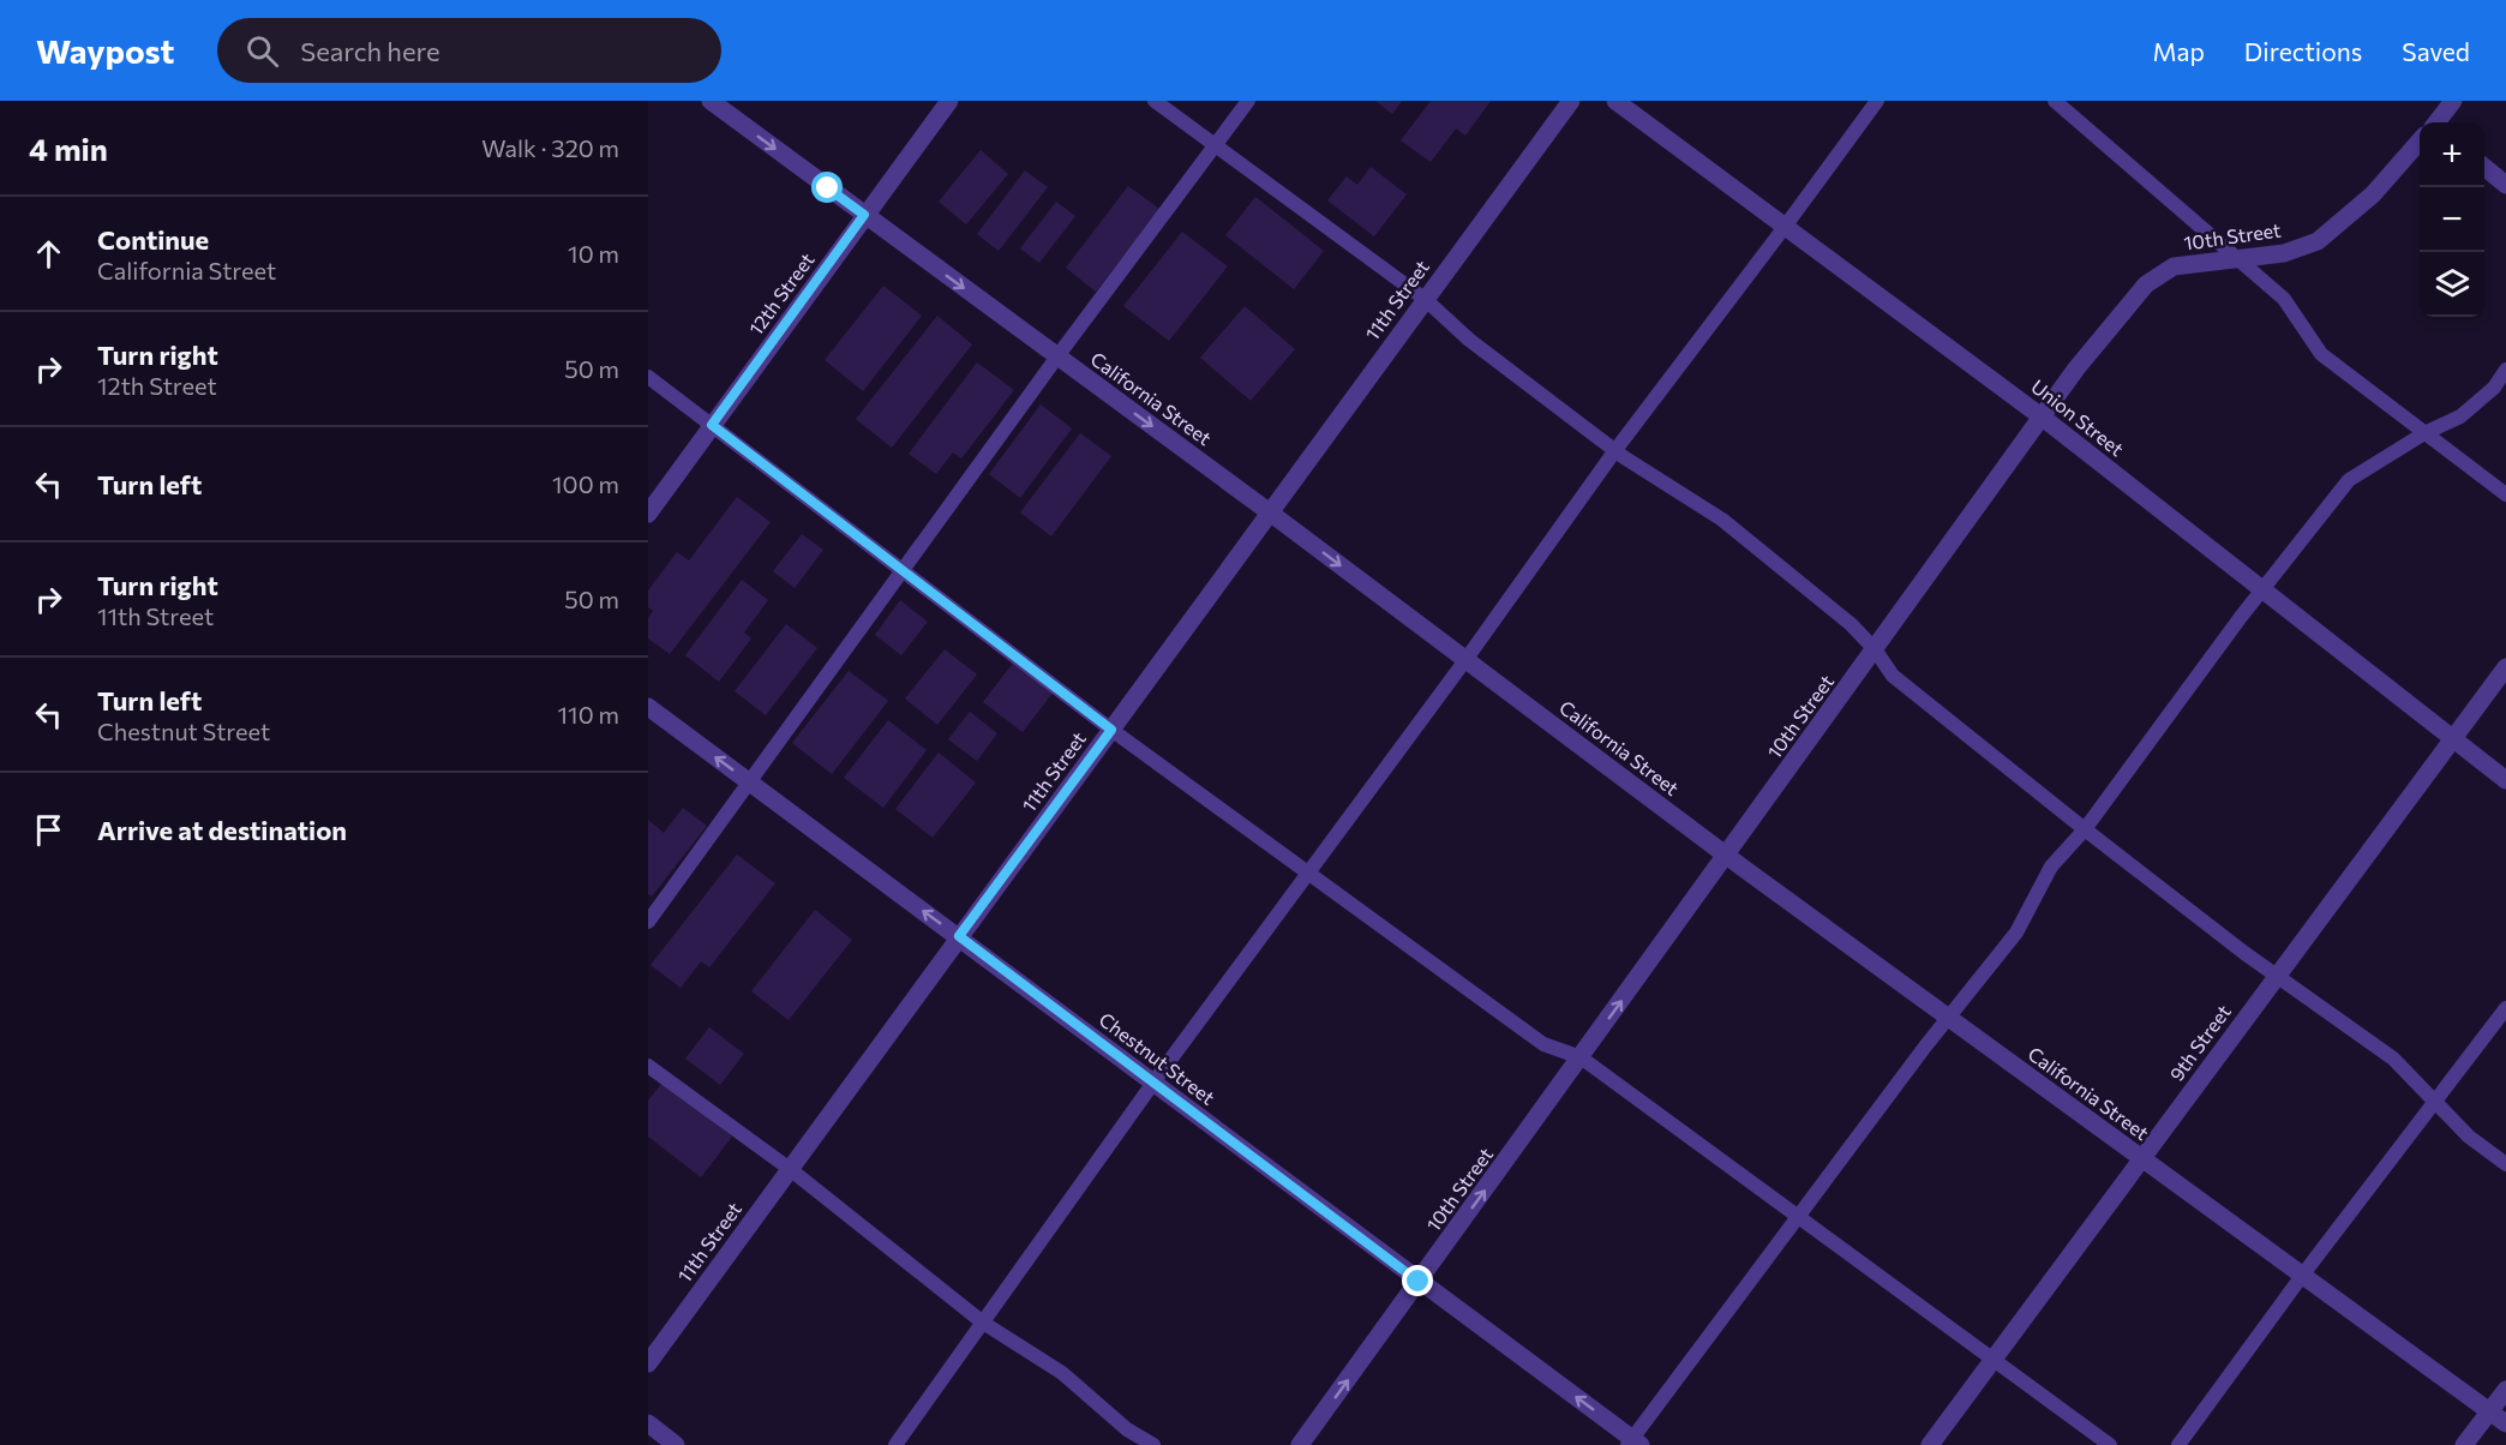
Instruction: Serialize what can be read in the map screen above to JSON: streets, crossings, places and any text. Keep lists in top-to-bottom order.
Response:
{
  "streets": {
    "street": [
      "10th Street",
      "12th Street",
      "11th Street",
      "California Street",
      "Union Street",
      "9th Street",
      "Chestnut Street"
    ]
  },
  "crossings": [
    ["10th Street", "California Street"],
    ["10th Street", "Union Street"],
    ["10th Street", "Chestnut Street"],
    ["12th Street", "California Street"],
    ["11th Street", "California Street"],
    ["11th Street", "Chestnut Street"],
    ["California Street", "9th Street"],
    ["Union Street", "9th Street"]
  ],
  "one_way": ["10th Street", "California Street", "Chestnut Street"],
  "page": {
    "header": "Waypost",
    "search": "Search here",
    "nav": ["Map", "Directions", "Saved"],
    "heading": ["4 min", "Walk · 320 m"],
    "map_buttons": ["+", "−"],
    "list": [
      ["Continue", "California Street", "10 m"],
      ["Turn right", "12th Street", "50 m"],
      ["Turn left", "100 m"],
      ["Turn right", "11th Street", "50 m"],
      ["Turn left", "Chestnut Street", "110 m"],
      "Arrive at destination"
    ]
  }
}
